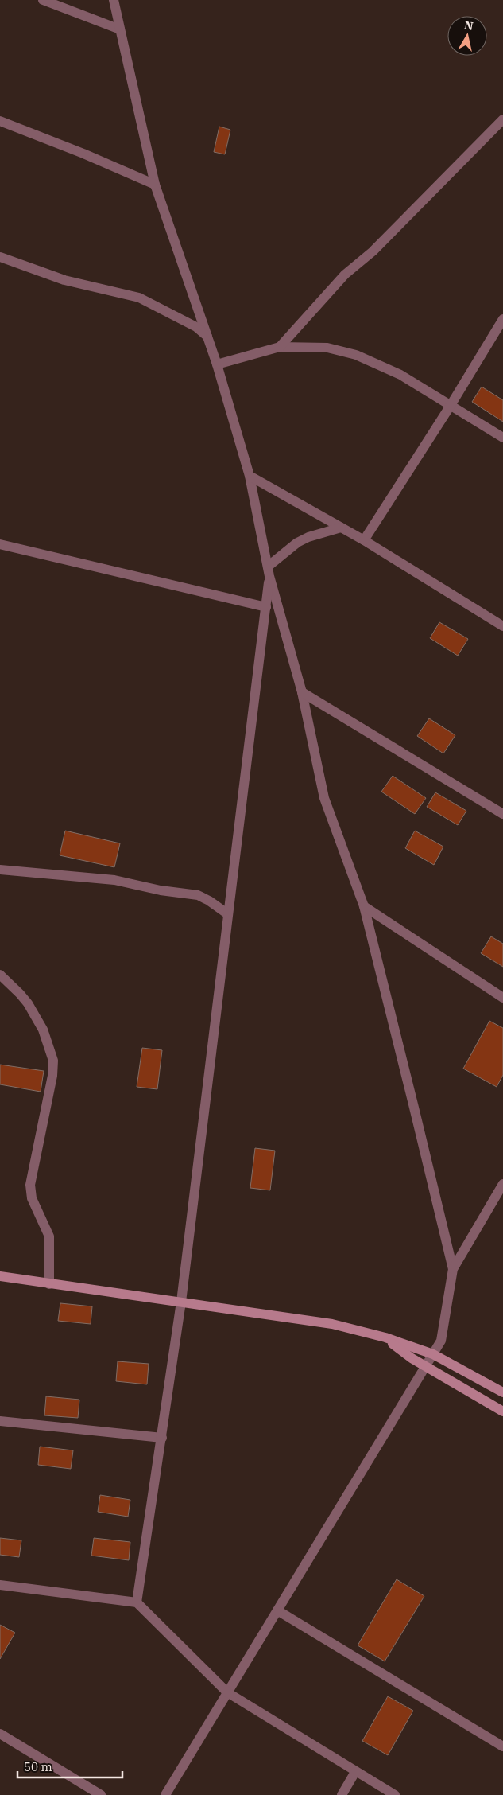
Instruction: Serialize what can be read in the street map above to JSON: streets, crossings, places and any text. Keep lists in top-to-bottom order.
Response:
{
  "scale_bar": "50 m",
  "north": "top"
}
